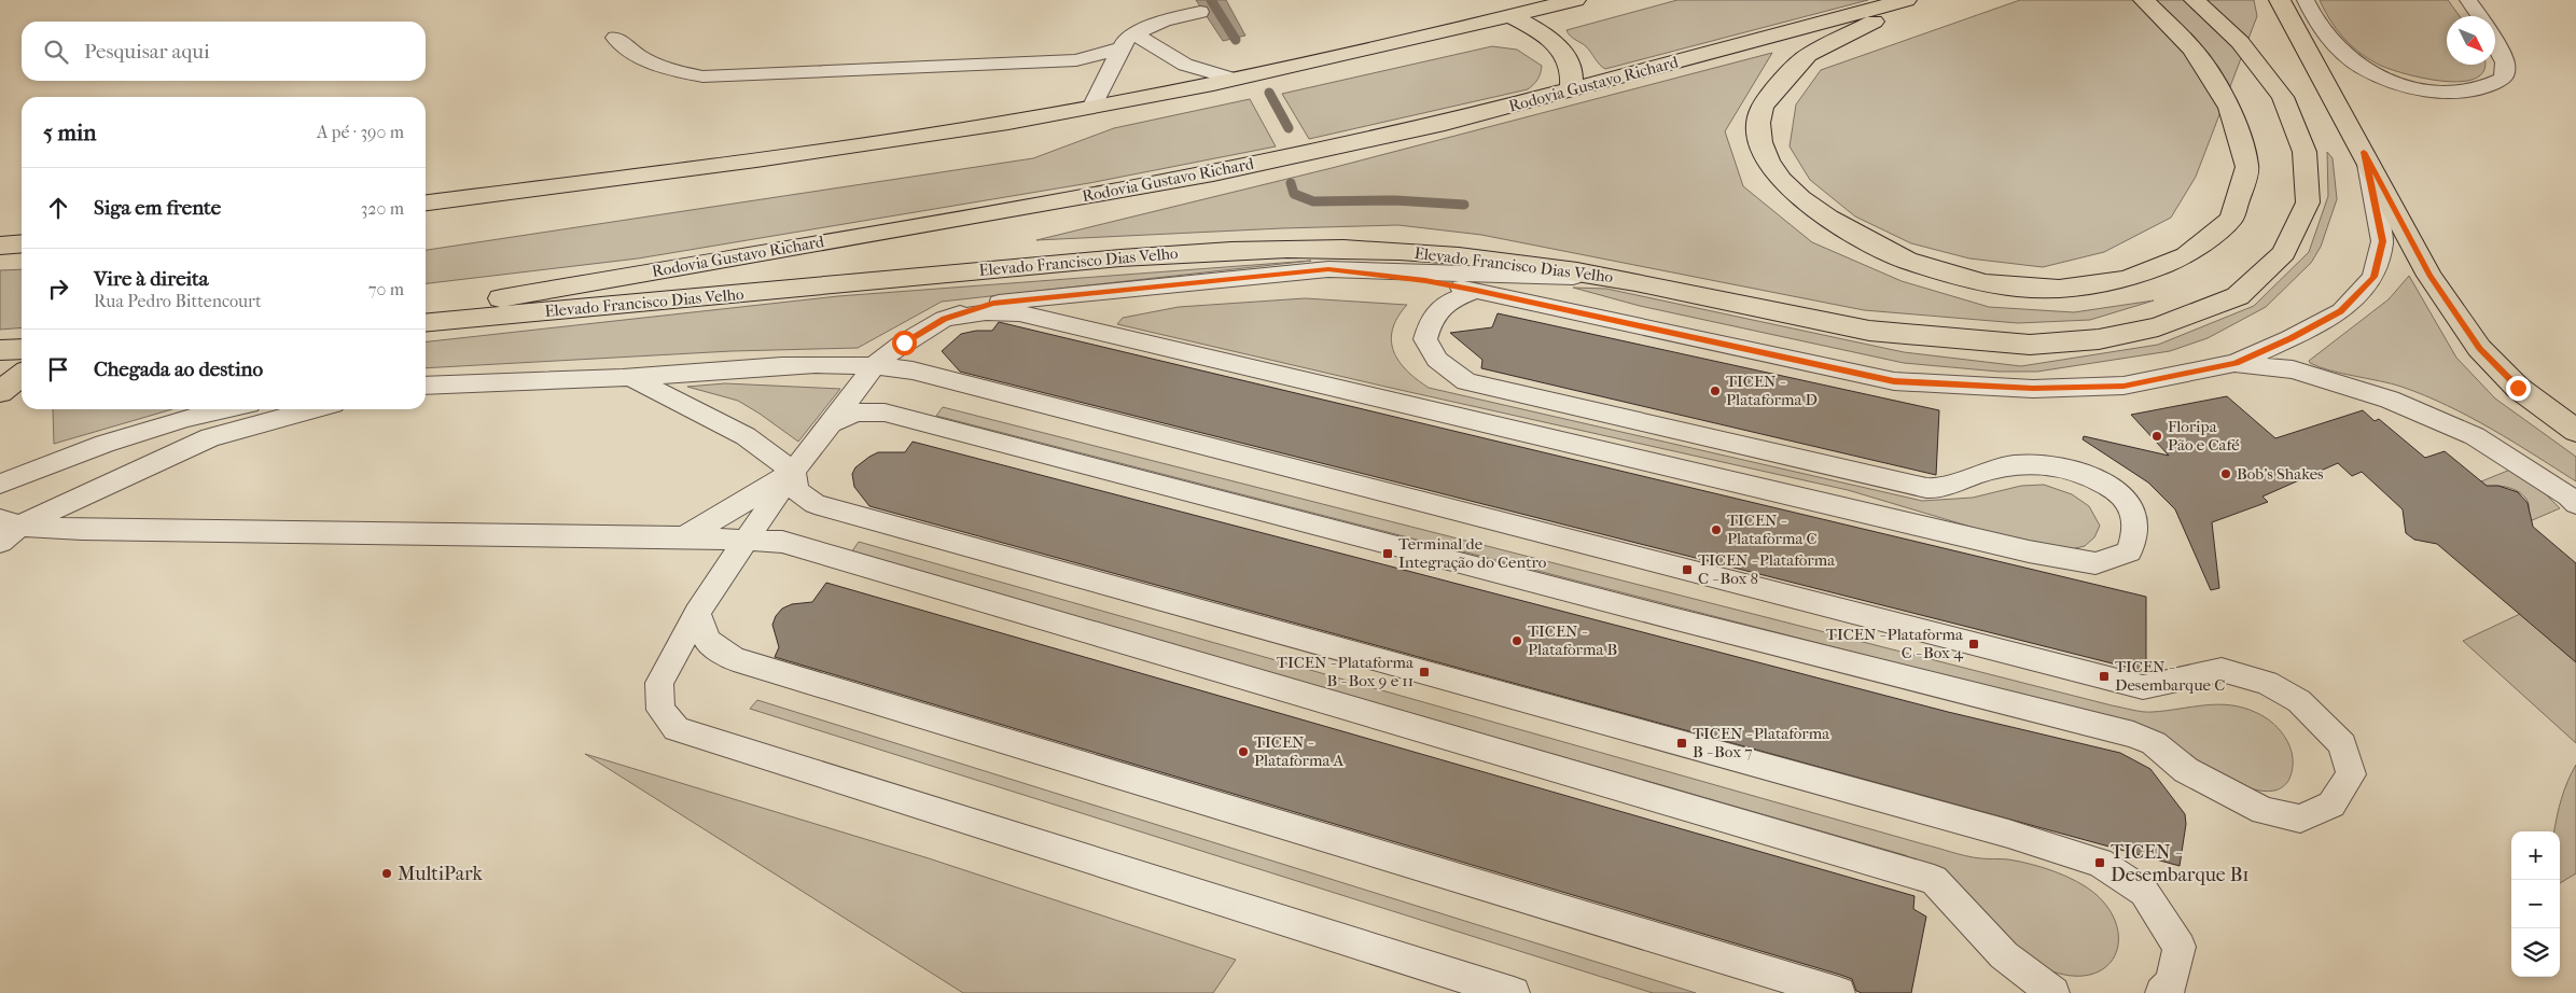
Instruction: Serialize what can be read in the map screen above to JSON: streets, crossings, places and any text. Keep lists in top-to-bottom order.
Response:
{
  "streets": {
    "main road": ["Rodovia Gustavo Richard", "Elevado Francisco Dias Velho"]
  },
  "places": {
    "other": [
      "TICEN - Plataforma D",
      "Floripa Pão e Café",
      "Bob's Shakes",
      "TICEN - Plataforma C",
      "TICEN - Plataforma B",
      "TICEN - Plataforma A",
      "MultiPark"
    ],
    "transit": [
      "Terminal de Integração do Centro",
      "TICEN - Plataforma C - Box 8",
      "TICEN - Plataforma C - Box 4",
      "TICEN - Plataforma B - Box 9 e 11",
      "TICEN - Desembarque C",
      "TICEN - Plataforma B - Box 7",
      "TICEN - Desembarque B1"
    ]
  },
  "north": "bottom right",
  "page": {
    "search": "Pesquisar aqui",
    "heading": ["5 min", "A pé · 390 m"],
    "list": [
      ["Siga em frente", "320 m"],
      ["Vire à direita", "Rua Pedro Bittencourt", "70 m"],
      "Chegada ao destino"
    ],
    "map_buttons": ["+", "−"]
  }
}
